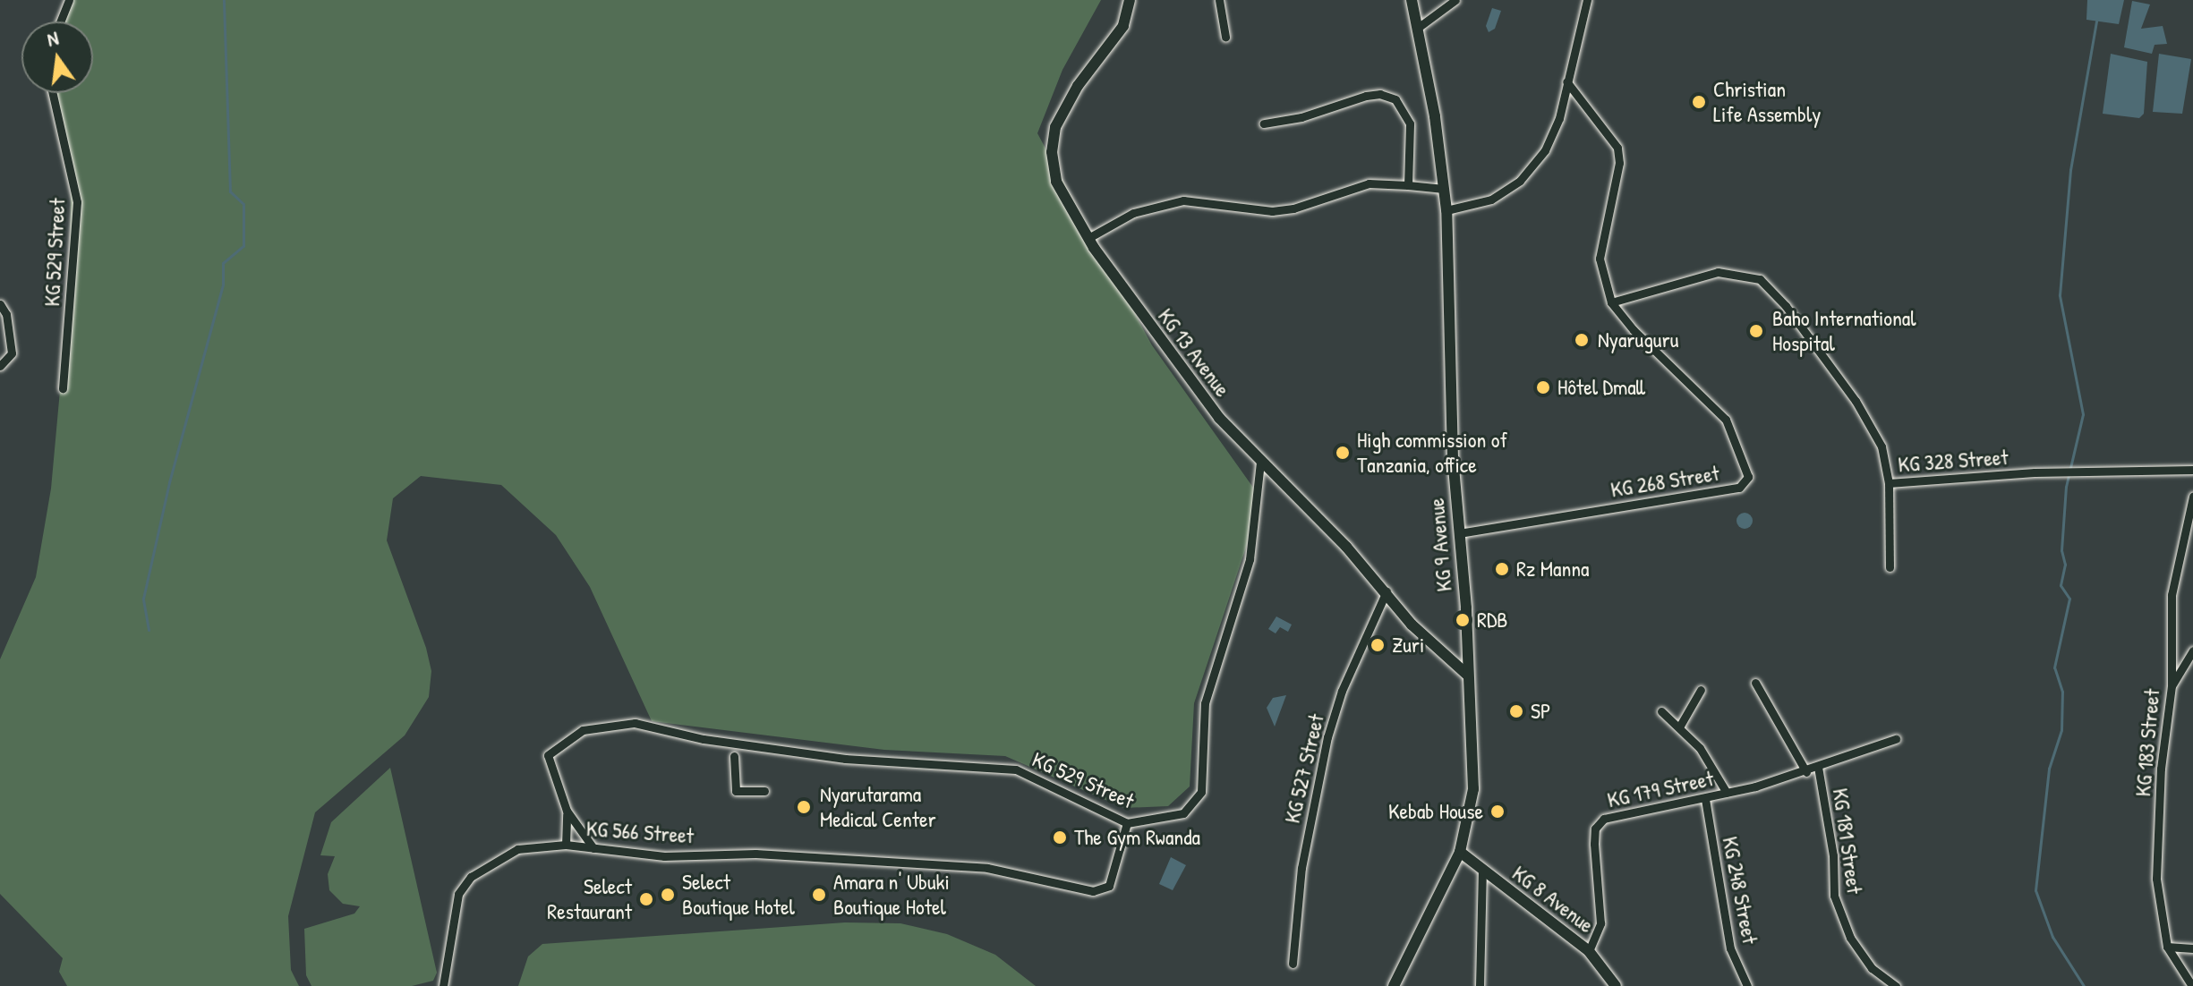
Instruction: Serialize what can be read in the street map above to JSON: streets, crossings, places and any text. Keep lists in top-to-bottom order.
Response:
{
  "streets": {
    "street": [
      "KG 529 Street",
      "KG 13 Avenue",
      "KG 328 Street",
      "KG 268 Street",
      "KG 9 Avenue",
      "KG 183 Street",
      "KG 527 Street",
      "KG 179 Street",
      "KG 566 Street",
      "KG 181 Street",
      "KG 248 Street",
      "KG 8 Avenue"
    ]
  },
  "crossings": [
    ["KG 529 Street", "KG 13 Avenue"],
    ["KG 529 Street", "KG 566 Street"],
    ["KG 13 Avenue", "KG 9 Avenue"],
    ["KG 13 Avenue", "KG 527 Street"],
    ["KG 328 Street", "KG 268 Street"],
    ["KG 268 Street", "KG 9 Avenue"],
    ["KG 9 Avenue", "KG 8 Avenue"],
    ["KG 179 Street", "KG 181 Street"],
    ["KG 179 Street", "KG 248 Street"],
    ["KG 179 Street", "KG 8 Avenue"]
  ],
  "places": [
    "Christian Life Assembly",
    "Baho International Hospital",
    "Nyaruguru",
    "Hôtel Dmall",
    "High commission of Tanzania, office",
    "Rz Manna",
    "RDB",
    "Zuri",
    "SP",
    "Nyarutarama Medical Center",
    "Kebab House",
    "The Gym Rwanda",
    "Select Boutique Hotel",
    "Amara n' Ubuki Boutique Hotel",
    "Select Restaurant"
  ],
  "north": "top"
}
